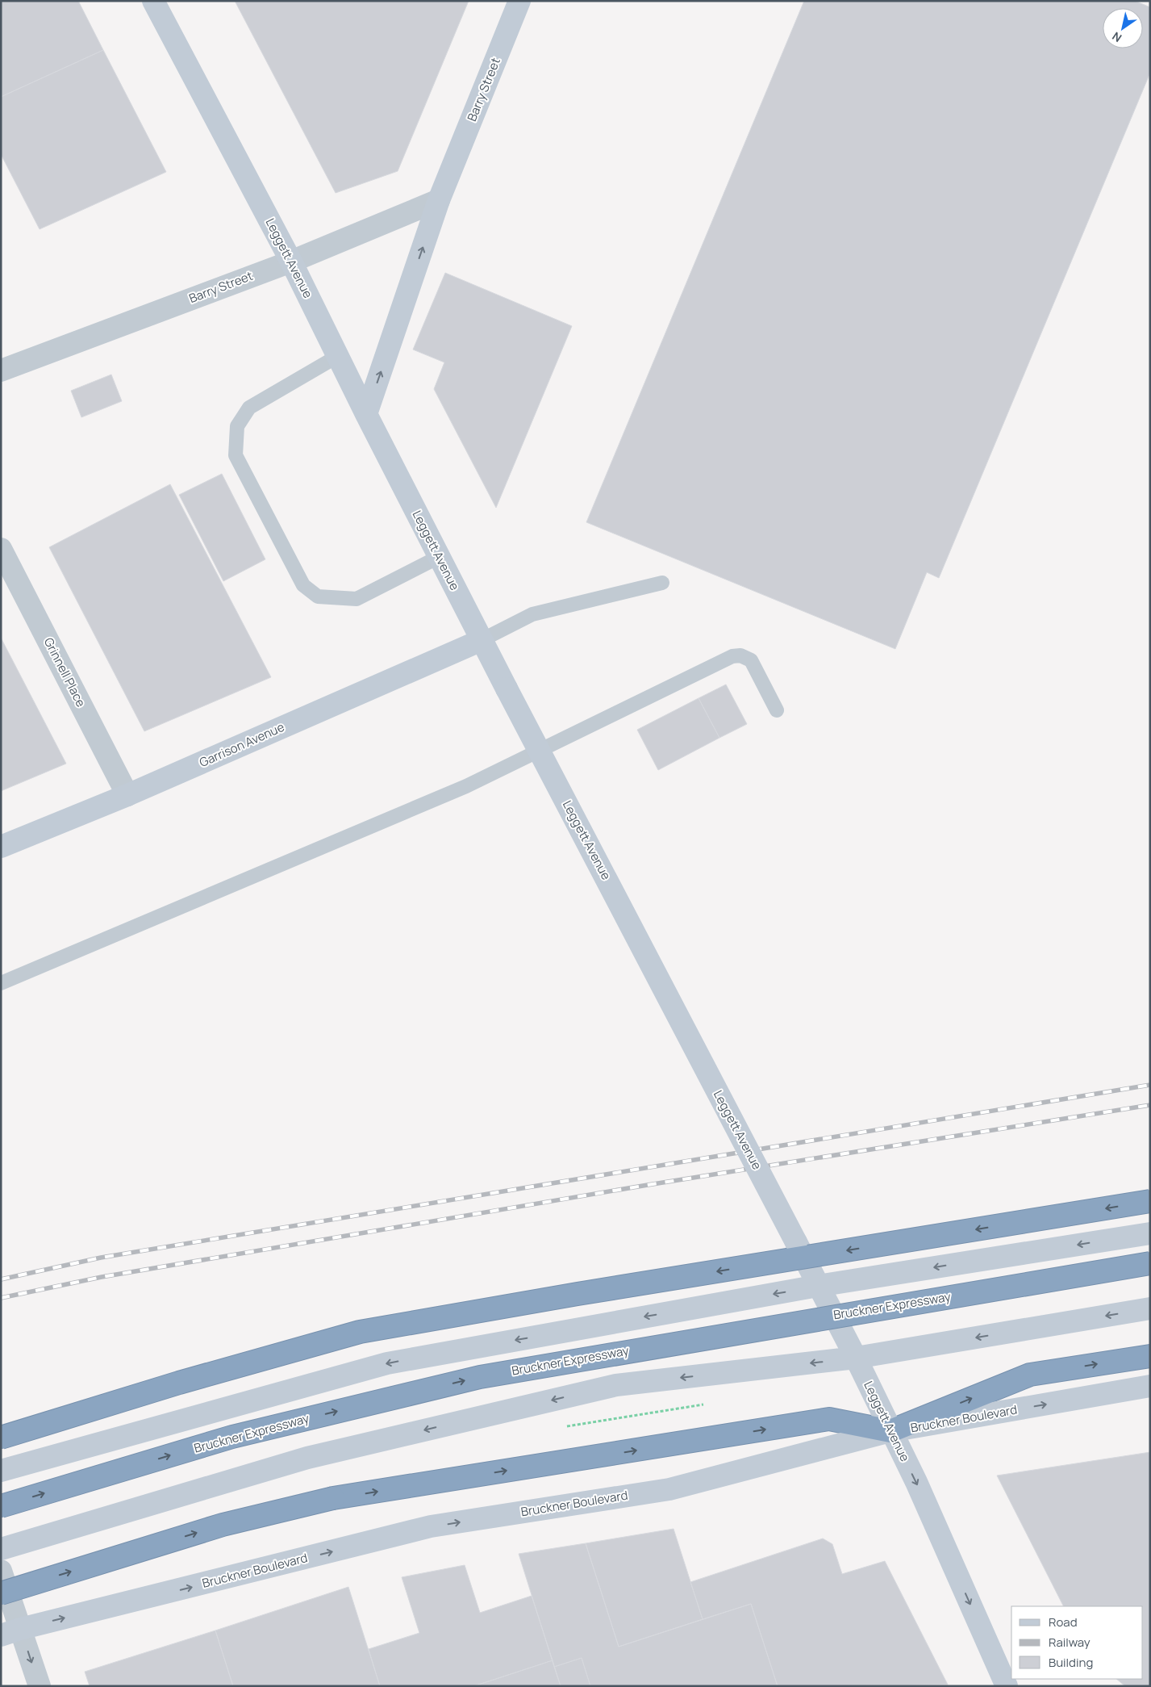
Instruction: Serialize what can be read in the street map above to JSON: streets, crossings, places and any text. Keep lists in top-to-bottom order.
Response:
{
  "streets": {
    "highway": ["Bruckner Expressway"],
    "main road": [
      "Barry Street",
      "Leggett Avenue",
      "Garrison Avenue",
      "Bruckner Boulevard"
    ],
    "street": ["Grinnell Place"]
  },
  "crossings": [
    ["Barry Street", "Leggett Avenue"],
    ["Leggett Avenue", "Garrison Avenue"],
    ["Leggett Avenue", "Bruckner Boulevard"],
    ["Grinnell Place", "Garrison Avenue"]
  ],
  "legend": ["Road", "Railway", "Building"],
  "north": "bottom left"
}
